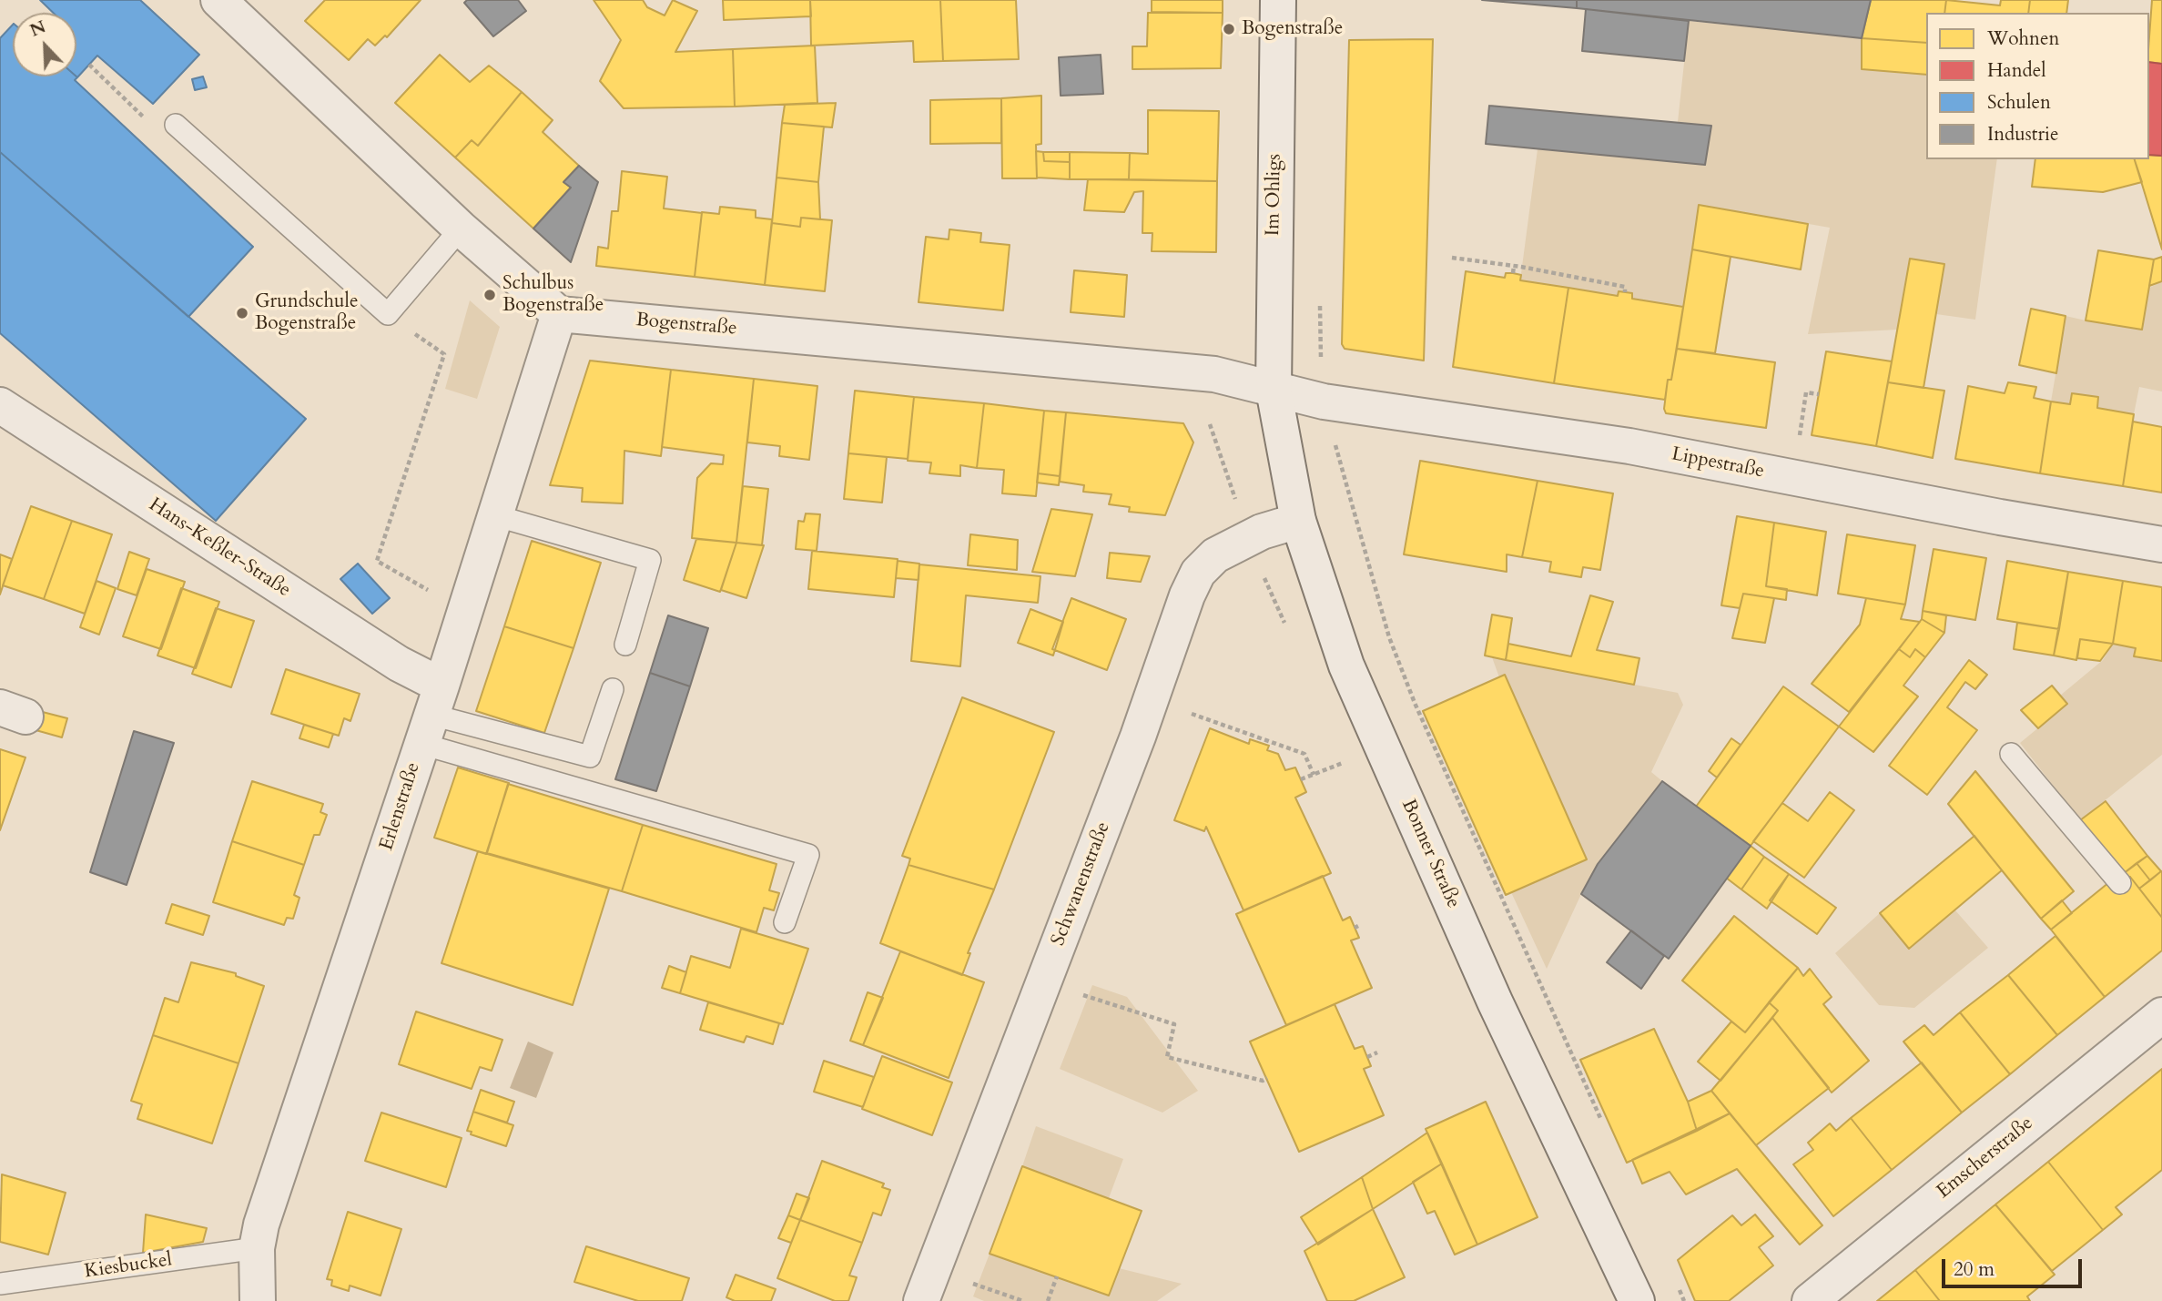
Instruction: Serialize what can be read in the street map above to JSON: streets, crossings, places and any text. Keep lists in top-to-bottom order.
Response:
{
  "streets": {
    "street": [
      "Im Ohligs",
      "Bogenstraße",
      "Lippestraße",
      "Hans-Keßler-Straße",
      "Erlenstraße",
      "Bonner Straße",
      "Schwanenstraße",
      "Emscherstraße"
    ],
    "lane": ["Kiesbuckel"]
  },
  "crossings": [
    ["Im Ohligs", "Bogenstraße"],
    ["Im Ohligs", "Lippestraße"],
    ["Im Ohligs", "Bonner Straße"],
    ["Bogenstraße", "Lippestraße"],
    ["Bogenstraße", "Erlenstraße"],
    ["Bogenstraße", "Bonner Straße"],
    ["Lippestraße", "Bonner Straße"],
    ["Hans-Keßler-Straße", "Erlenstraße"],
    ["Erlenstraße", "Kiesbuckel"],
    ["Bonner Straße", "Schwanenstraße"]
  ],
  "places": ["Bogenstraße", "Schulbus Bogenstraße", "Grundschule Bogenstraße"],
  "legend": [
    "Wohnen",
    "Handel",
    "Schulen",
    "Industrie"
  ],
  "scale_bar": "20 m",
  "north": "top left"
}
